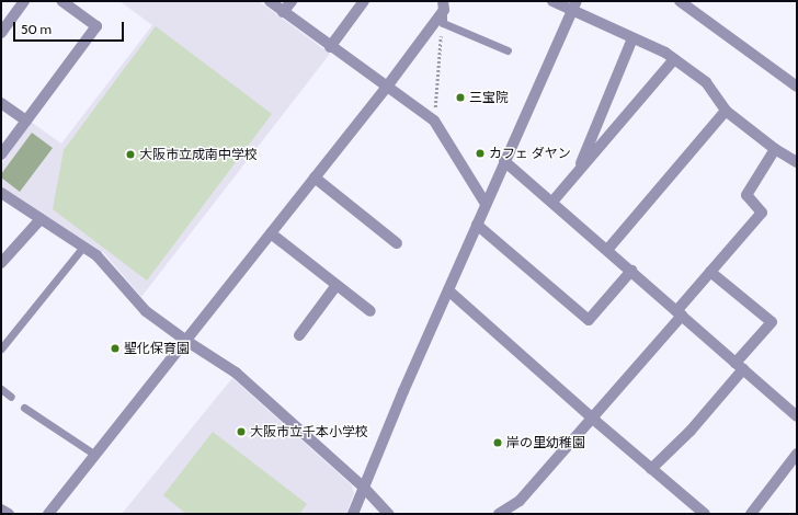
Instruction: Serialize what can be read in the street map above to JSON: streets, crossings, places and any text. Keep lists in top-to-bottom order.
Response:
{
  "places": [
    "三宝院",
    "カフェ ダヤン",
    "大阪市立成南中学校",
    "聖化保育園",
    "大阪市立千本小学校",
    "岸の里幼稚園"
  ],
  "scale_bar": "50 m"
}
